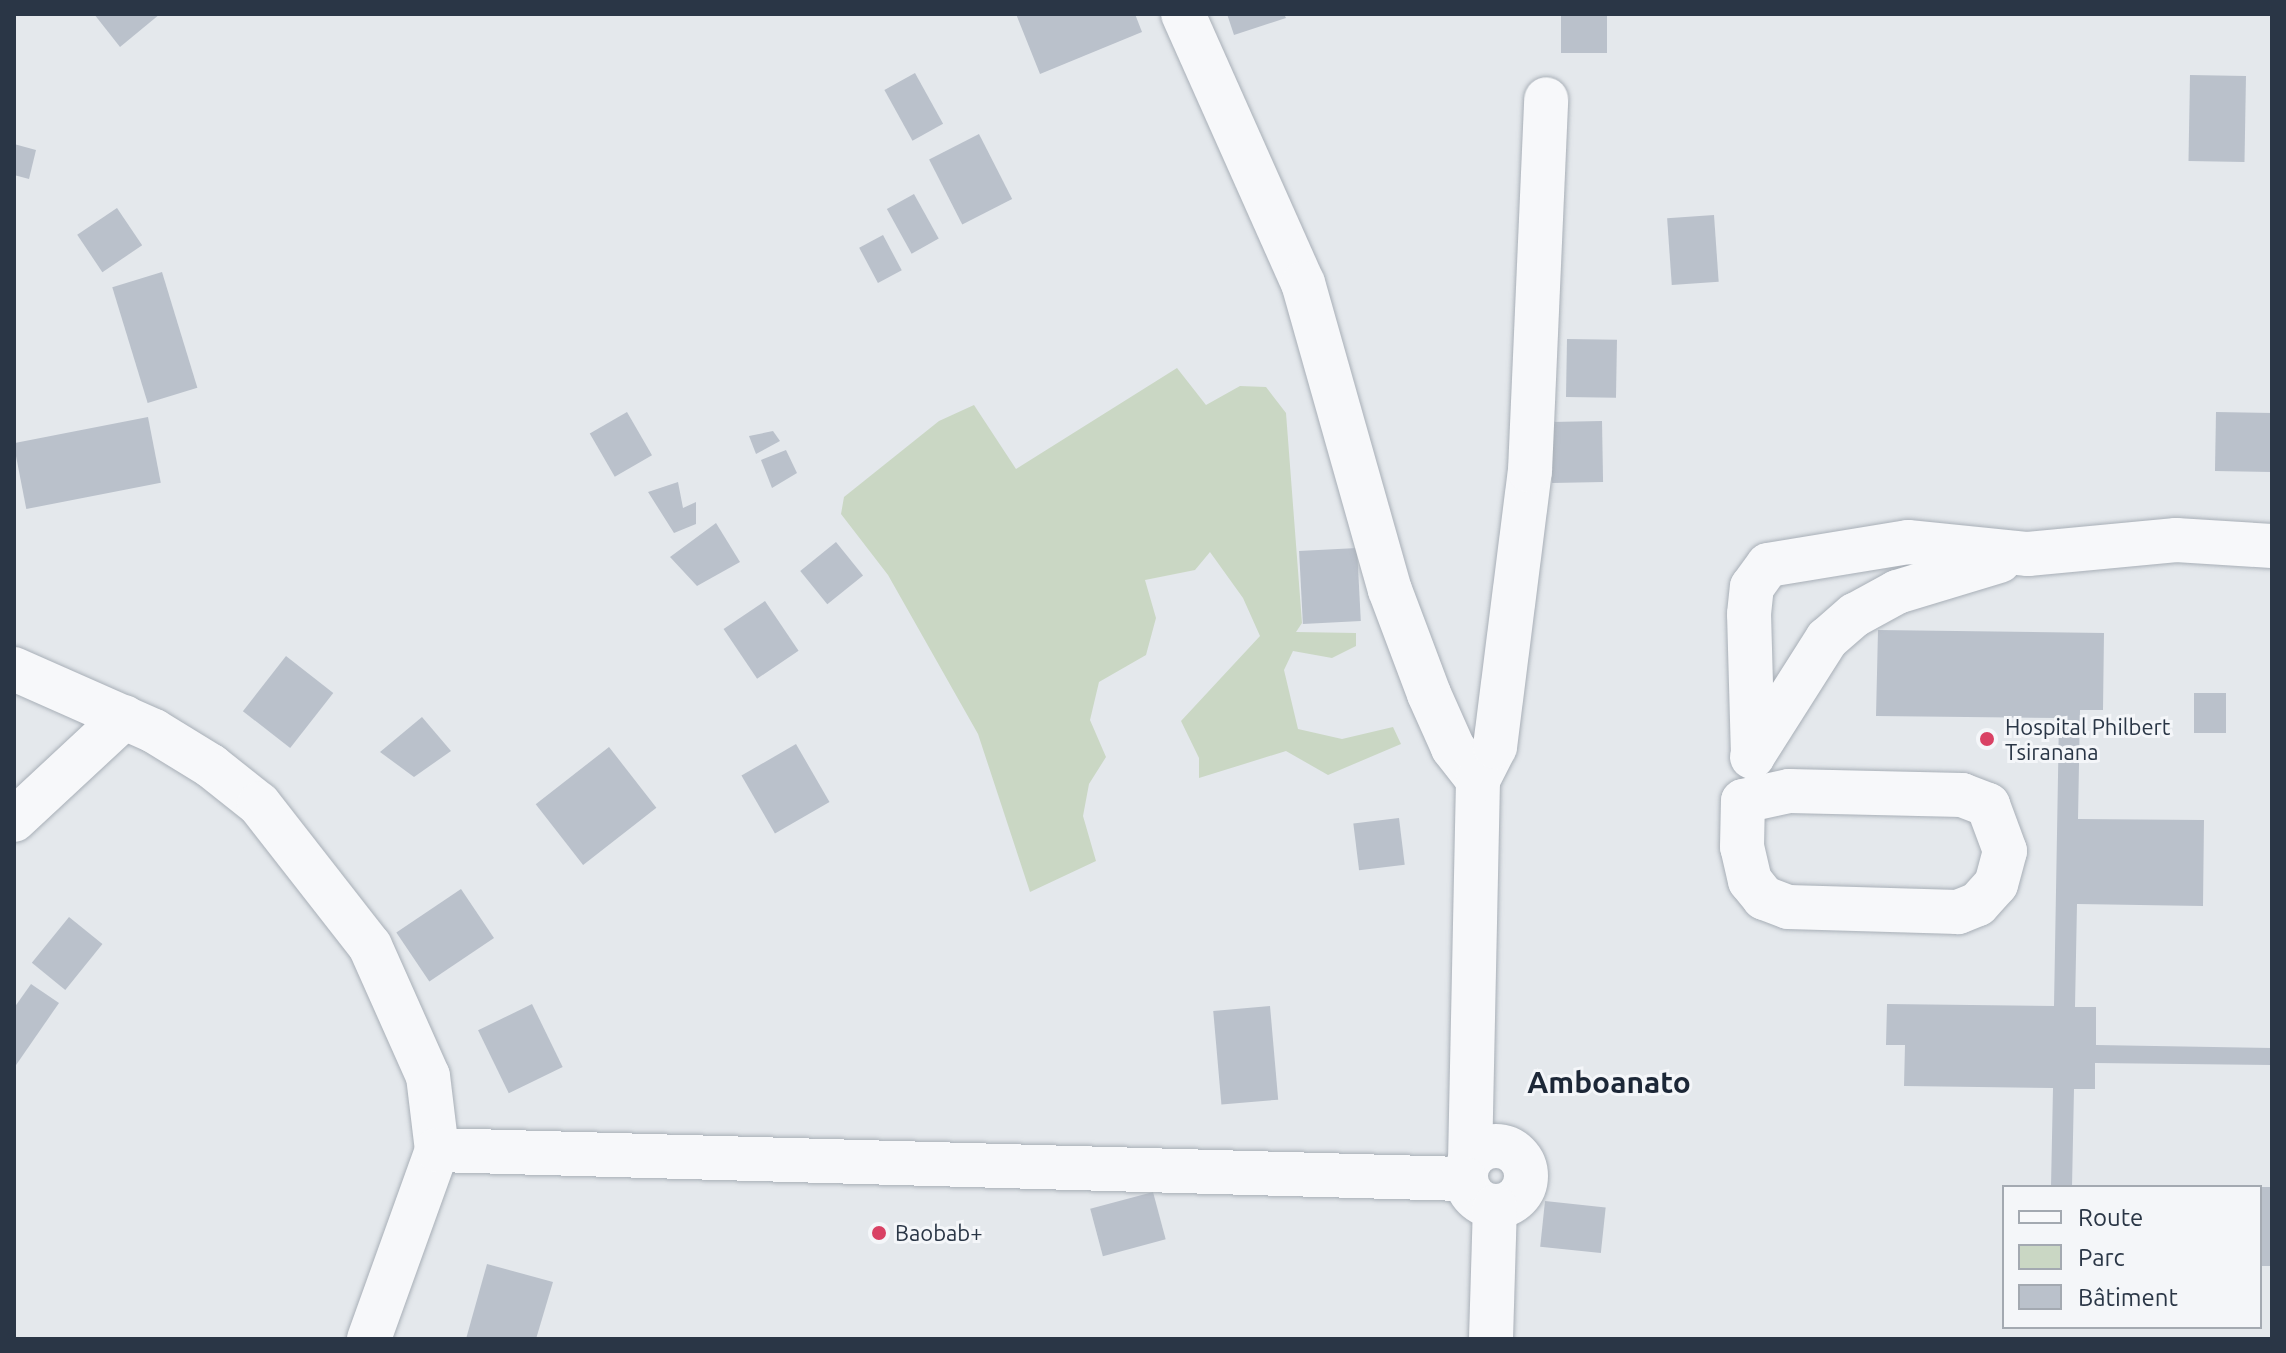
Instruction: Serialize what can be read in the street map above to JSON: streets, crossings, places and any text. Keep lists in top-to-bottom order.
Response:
{
  "districts": ["Amboanato"],
  "places": ["Hospital Philbert Tsiranana", "Baobab+"],
  "legend": ["Route", "Parc", "Bâtiment"]
}
